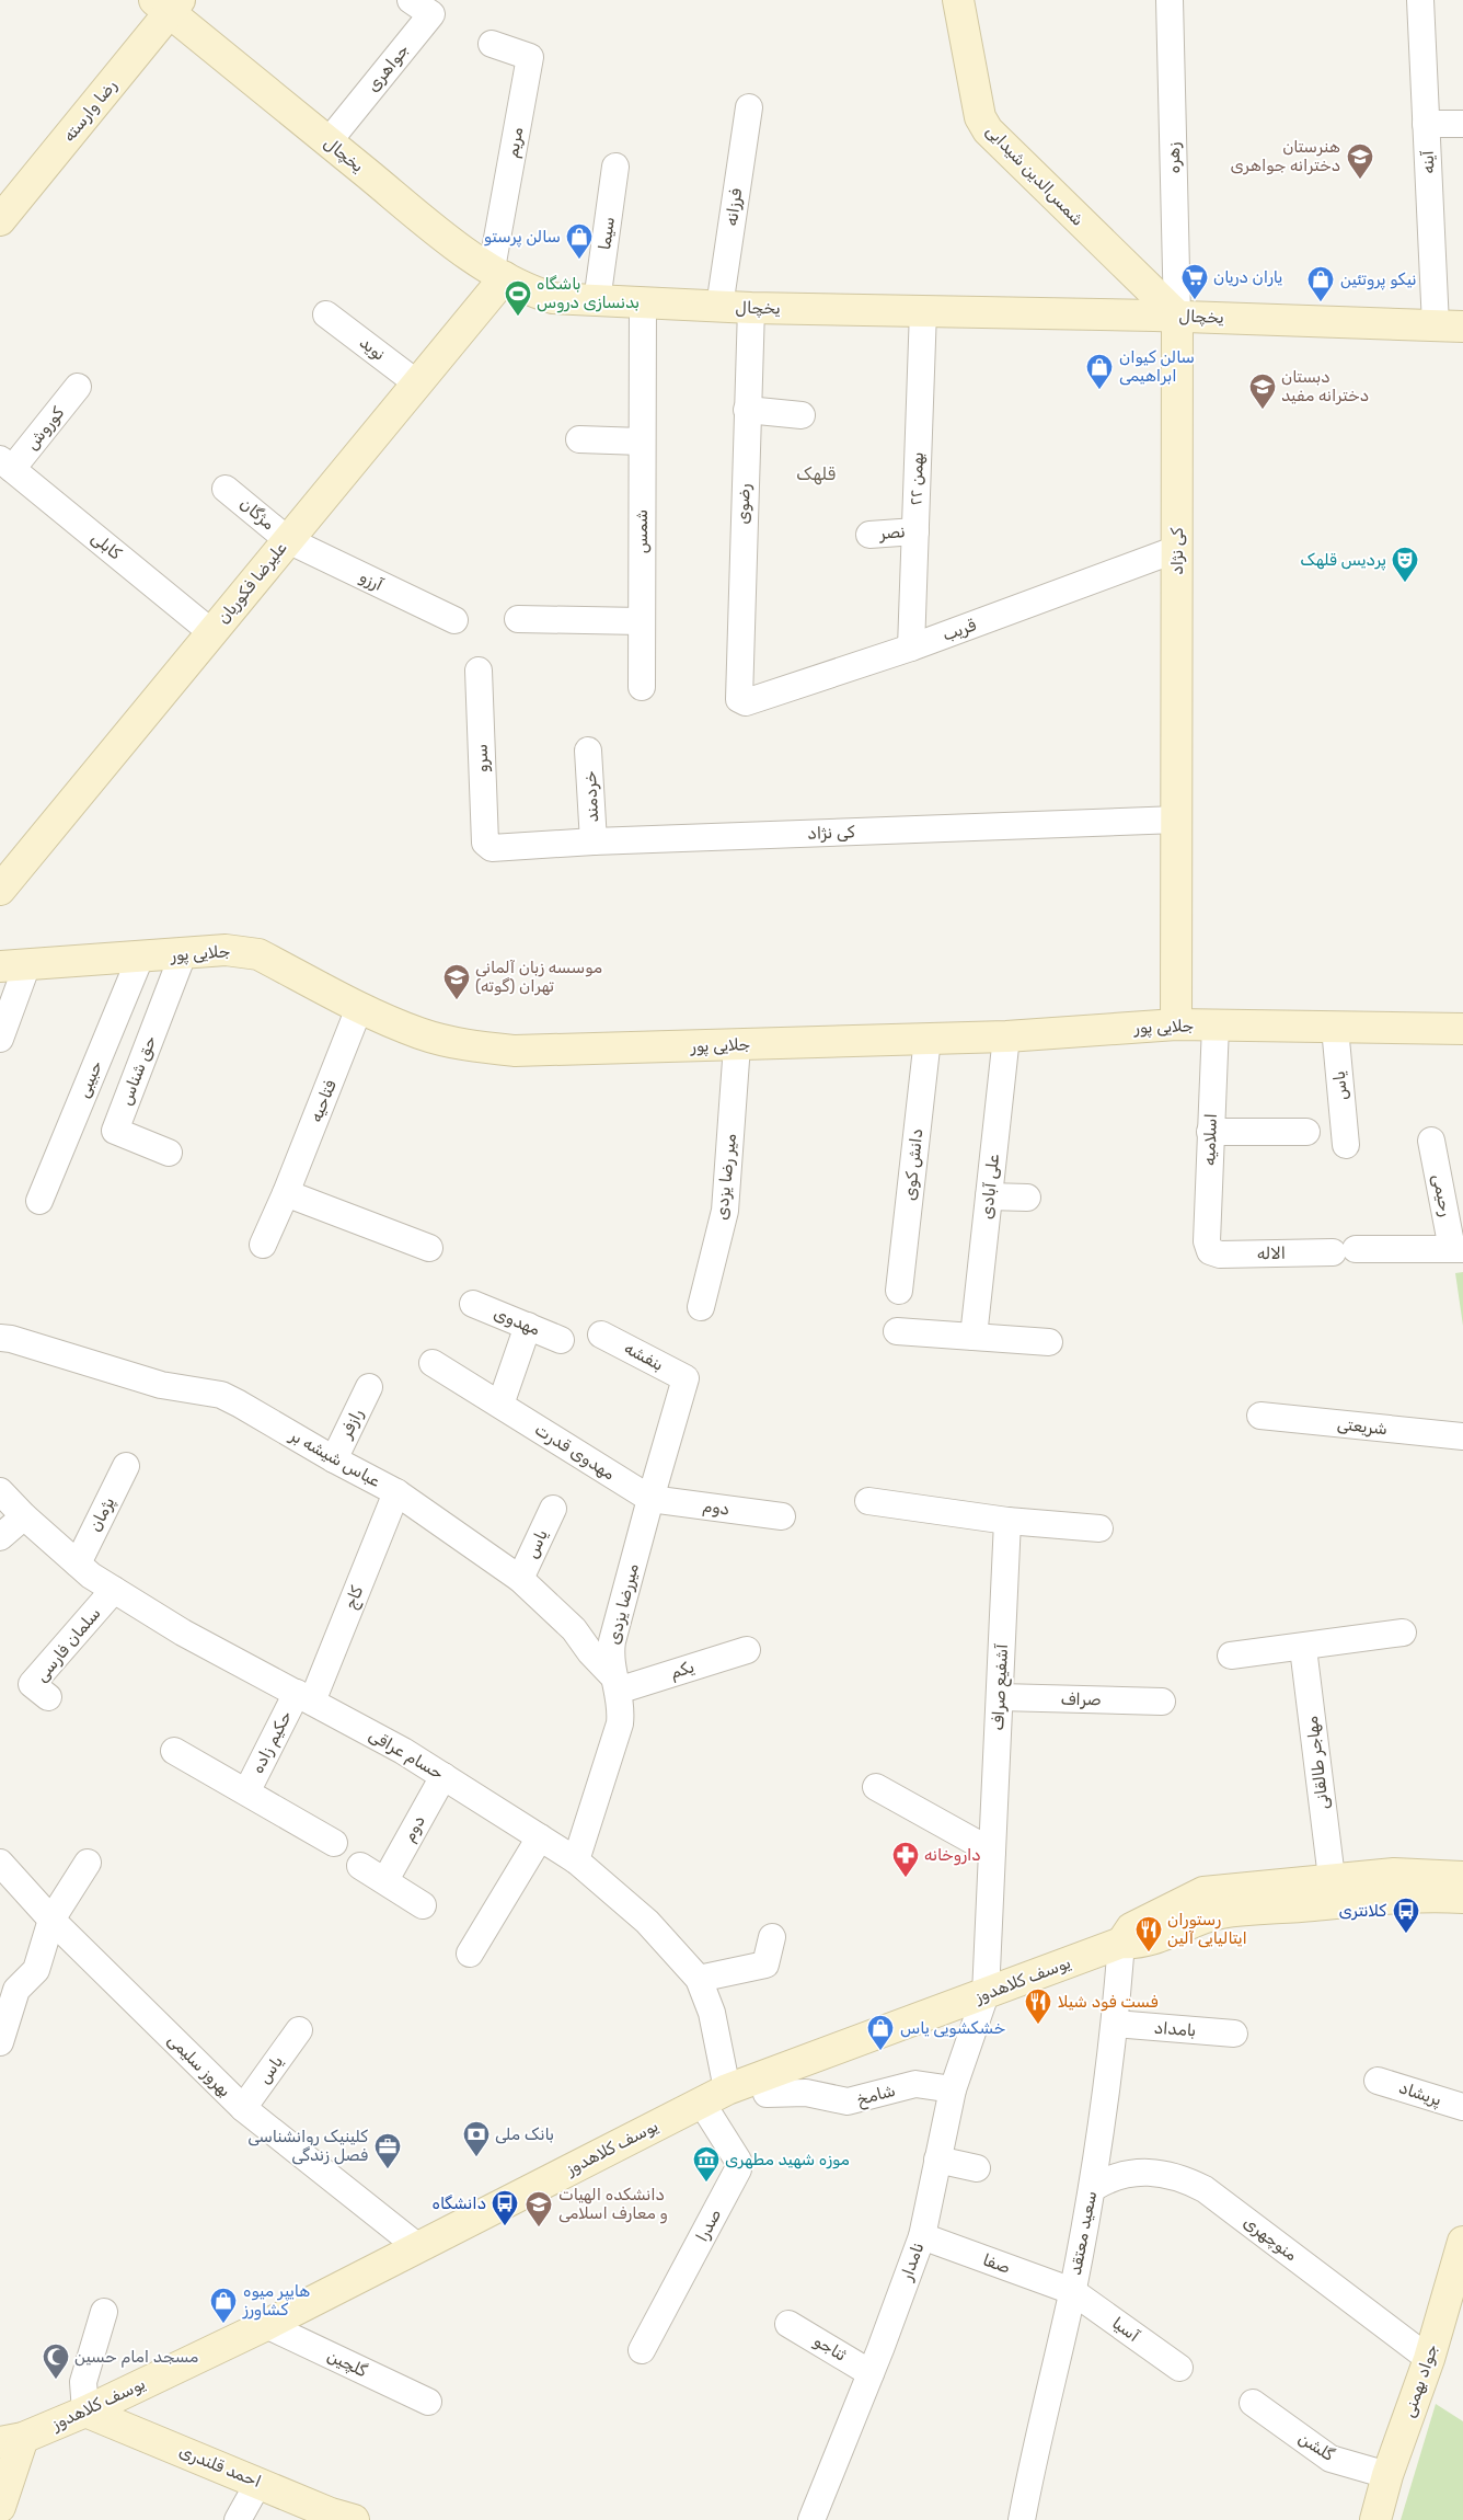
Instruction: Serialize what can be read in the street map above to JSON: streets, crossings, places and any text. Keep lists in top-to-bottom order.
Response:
{
  "streets": {
    "street": [
      "جواهری",
      "رضا وارسته",
      "مریم",
      "یخچال",
      "زهره",
      "آینه",
      "شمس‌الدین شیدایی",
      "فرزانه",
      "سیما",
      "نوید",
      "کوروش",
      "۲۲ بهمن",
      "رضوی",
      "مژگان",
      "شمس",
      "نصر",
      "کابلی",
      "کی نژاد",
      "آرزو",
      "علیرضا فکوریان",
      "قریب",
      "سرو",
      "خردمند",
      "جلایی پور",
      "حق شناس",
      "حبیبی",
      "یاس",
      "فتاحیه",
      "اسلامیه",
      "دانش کوی",
      "میر رضا یزدی",
      "علی آبادی",
      "رحیمی",
      "الاله",
      "مهدوی",
      "بنفشه",
      "رازفر",
      "شریعتی",
      "مهدوی قدرت",
      "عباس شیشه بر",
      "دوم",
      "پژمان",
      "کاج",
      "میررضا یزدی",
      "سلمان فارسی",
      "یکم",
      "آشفیع صراف",
      "صراف",
      "حکیم زاده",
      "حسام عراقی",
      "مهاجر طالقانی",
      "یوسف کلاهدوز",
      "بامداد",
      "بهروز سلیمی",
      "پریشاد",
      "شامخ",
      "صدرا",
      "سعید معتقد",
      "منوچهری",
      "نامدار",
      "صفا",
      "آسیا",
      "ثناجو",
      "گلچین",
      "جواد بهمنی",
      "گلشن",
      "احمد قلندری"
    ]
  },
  "crossings": [
    ["جواهری", "یخچال"],
    ["رضا وارسته", "یخچال"],
    ["مریم", "یخچال"],
    ["مریم", "علیرضا فکوریان"],
    ["یخچال", "زهره"],
    ["یخچال", "آینه"],
    ["یخچال", "شمس‌الدین شیدایی"],
    ["یخچال", "فرزانه"],
    ["یخچال", "سیما"],
    ["یخچال", "۲۲ بهمن"],
    ["یخچال", "رضوی"],
    ["یخچال", "شمس"],
    ["یخچال", "کی نژاد"],
    ["یخچال", "علیرضا فکوریان"],
    ["زهره", "شمس‌الدین شیدایی"],
    ["زهره", "کی نژاد"],
    ["شمس‌الدین شیدایی", "کی نژاد"],
    ["نوید", "علیرضا فکوریان"],
    ["کوروش", "کابلی"],
    ["۲۲ بهمن", "نصر"],
    ["۲۲ بهمن", "قریب"],
    ["رضوی", "قریب"],
    ["مژگان", "آرزو"],
    ["مژگان", "علیرضا فکوریان"],
    ["کابلی", "علیرضا فکوریان"],
    ["کی نژاد", "قریب"],
    ["کی نژاد", "سرو"],
    ["کی نژاد", "خردمند"],
    ["کی نژاد", "جلایی پور"],
    ["آرزو", "علیرضا فکوریان"],
    ["جلایی پور", "حق شناس"],
    ["جلایی پور", "حبیبی"],
    ["جلایی پور", "یاس"],
    ["جلایی پور", "فتاحیه"],
    ["جلایی پور", "اسلامیه"],
    ["جلایی پور", "دانش کوی"],
    ["جلایی پور", "میر رضا یزدی"],
    ["جلایی پور", "علی آبادی"],
    ["یاس", "عباس شیشه بر"],
    ["یاس", "بهروز سلیمی"],
    ["اسلامیه", "الاله"],
    ["رحیمی", "الاله"],
    ["بنفشه", "میررضا یزدی"],
    ["رازفر", "عباس شیشه بر"],
    ["مهدوی قدرت", "دوم"],
    ["مهدوی قدرت", "میررضا یزدی"],
    ["عباس شیشه بر", "کاج"],
    ["عباس شیشه بر", "میررضا یزدی"],
    ["عباس شیشه بر", "یکم"],
    ["دوم", "میررضا یزدی"],
    ["دوم", "حسام عراقی"],
    ["پژمان", "حسام عراقی"],
    ["کاج", "حکیم زاده"],
    ["کاج", "حسام عراقی"],
    ["میررضا یزدی", "یکم"],
    ["میررضا یزدی", "حسام عراقی"],
    ["سلمان فارسی", "حسام عراقی"],
    ["آشفیع صراف", "صراف"],
    ["آشفیع صراف", "یوسف کلاهدوز"],
    ["آشفیع صراف", "نامدار"],
    ["حکیم زاده", "حسام عراقی"],
    ["حسام عراقی", "یوسف کلاهدوز"],
    ["حسام عراقی", "صدرا"],
    ["مهاجر طالقانی", "یوسف کلاهدوز"],
    ["یوسف کلاهدوز", "بهروز سلیمی"],
    ["یوسف کلاهدوز", "صدرا"],
    ["یوسف کلاهدوز", "سعید معتقد"],
    ["یوسف کلاهدوز", "نامدار"],
    ["یوسف کلاهدوز", "گلچین"],
    ["یوسف کلاهدوز", "احمد قلندری"],
    ["بامداد", "سعید معتقد"],
    ["شامخ", "نامدار"],
    ["سعید معتقد", "منوچهری"],
    ["سعید معتقد", "صفا"],
    ["سعید معتقد", "آسیا"],
    ["منوچهری", "جواد بهمنی"],
    ["نامدار", "صفا"],
    ["نامدار", "ثناجو"],
    ["صفا", "آسیا"],
    ["جواد بهمنی", "گلشن"]
  ],
  "districts": ["قلهک"],
  "places": {
    "school or university": [
      "هنرستان دخترانه جواهری",
      "دبستان دخترانه مفید",
      "موسسه زبان آلمانی تهران (گوته)",
      "دانشکده الهیات و معارف اسلامی"
    ],
    "shop": [
      "سالن پرستو",
      "نیکو پروتئین",
      "سالن کیوان ابراهیمی",
      "خشکشویی یاس",
      "هایپر میوه کشاورز"
    ],
    "supermarket": ["یاران دریان"],
    "sports": ["باشگاه بدنسازی دروس"],
    "theatre": ["پردیس قلهک"],
    "pharmacy": ["داروخانه"],
    "bus stop": ["کلانتری", "دانشگاه"],
    "restaurant": ["رستوران ایتالیایی آلین", "فست فود شیلا"],
    "bank": ["بانک ملی"],
    "office": ["کلینیک روانشناسی فصل زندگی"],
    "museum": ["موزه شهید مطهری"],
    "mosque": ["مسجد امام حسین"]
  }
}
